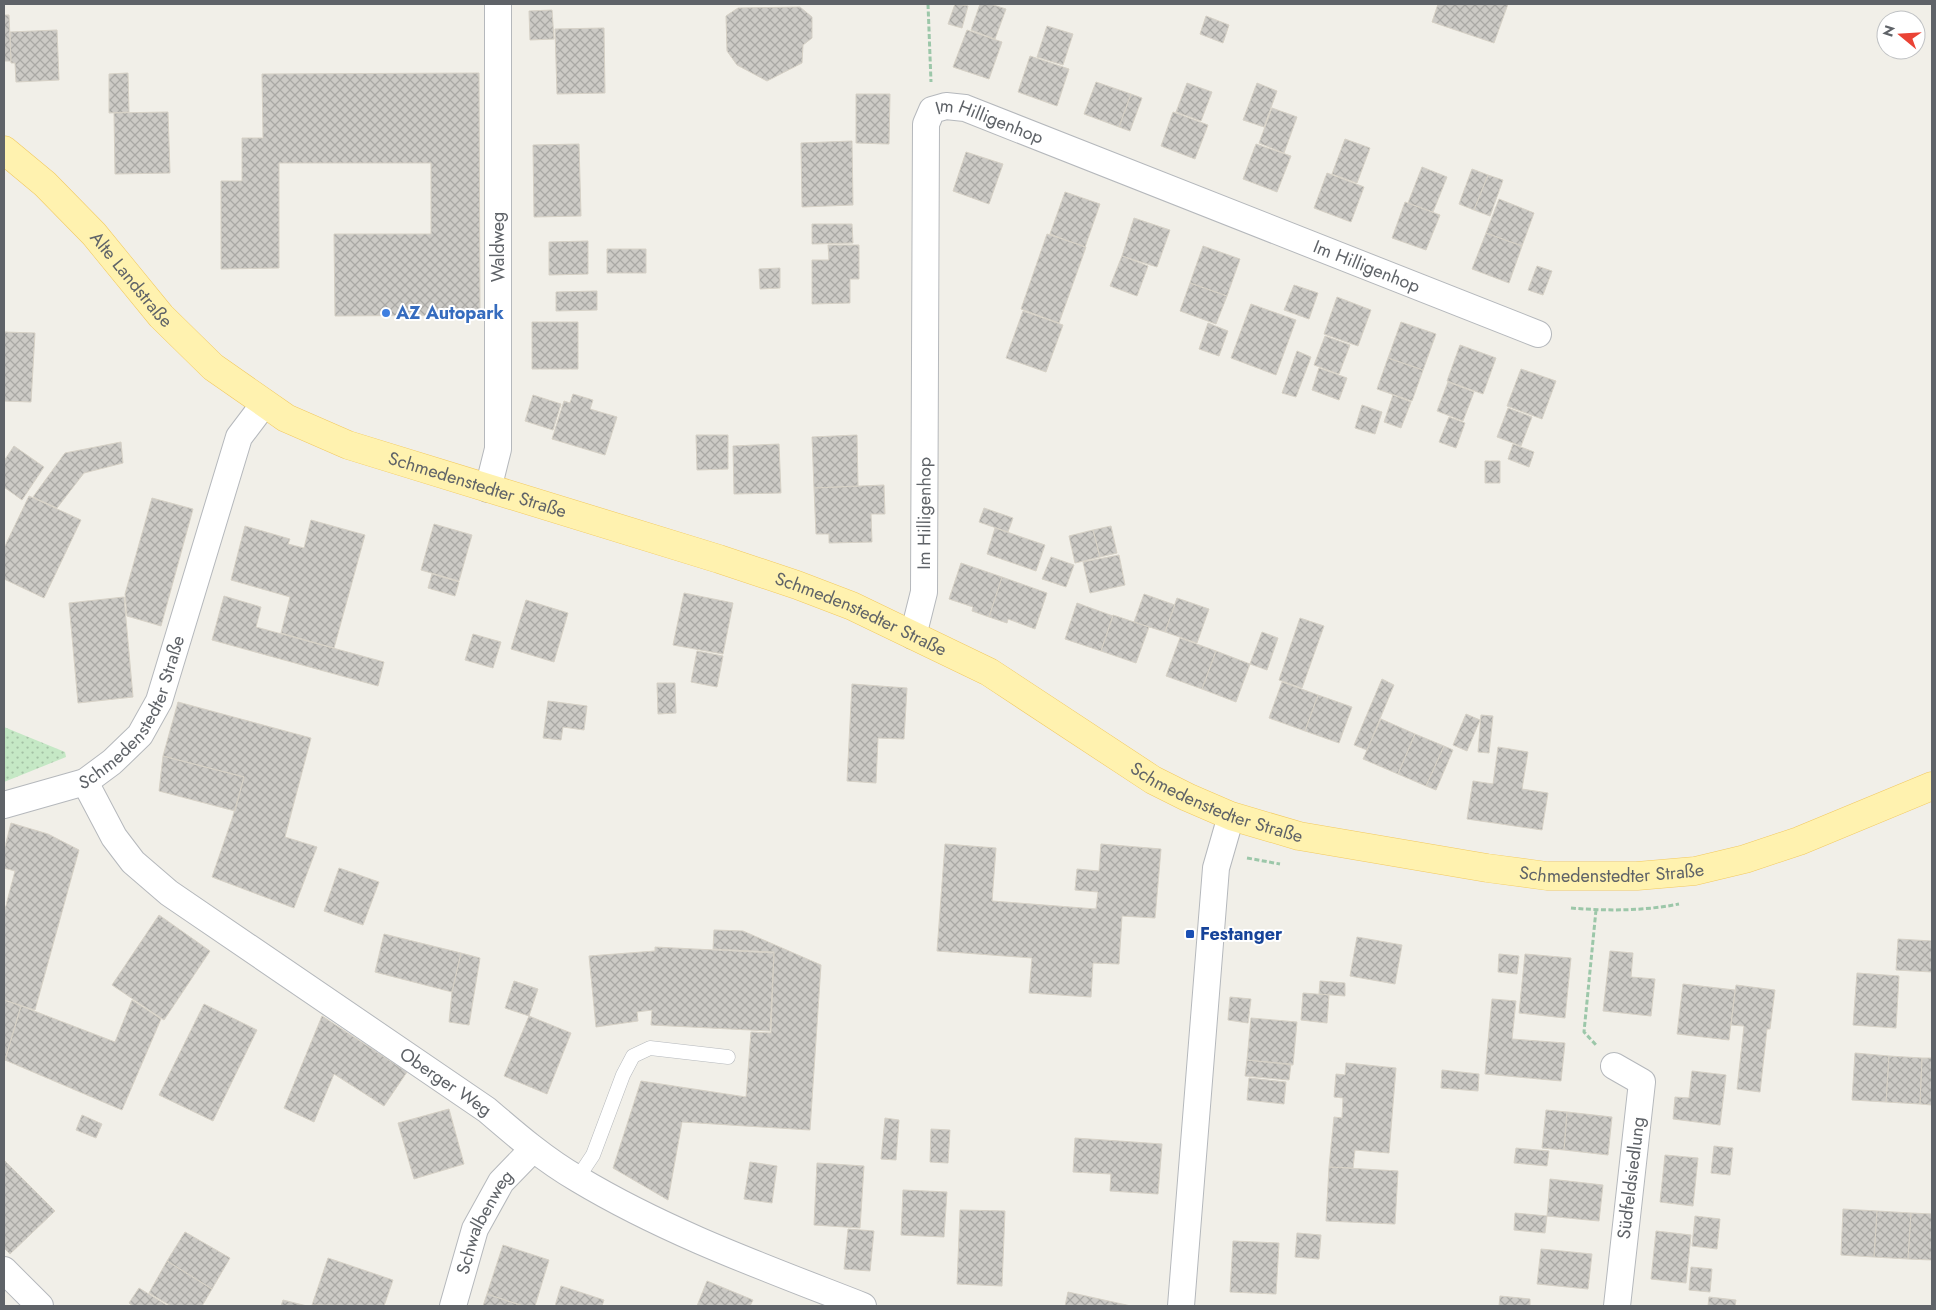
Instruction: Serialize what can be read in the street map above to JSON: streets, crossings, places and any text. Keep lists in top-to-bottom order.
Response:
{
  "streets": {
    "main road": ["Alte Landstraße", "Schmedenstedter Straße"],
    "street": [
      "Im Hilligenhop",
      "Waldweg",
      "Oberger Weg",
      "Südfeldsiedlung",
      "Schwalbenweg"
    ]
  },
  "crossings": [
    ["Im Hilligenhop", "Schmedenstedter Straße"],
    ["Waldweg", "Schmedenstedter Straße"],
    ["Alte Landstraße", "Schmedenstedter Straße"],
    ["Schmedenstedter Straße", "Oberger Weg"],
    ["Oberger Weg", "Schwalbenweg"]
  ],
  "places": {
    "other": ["AZ Autopark"],
    "transit": ["Festanger"]
  },
  "north": "left"
}
